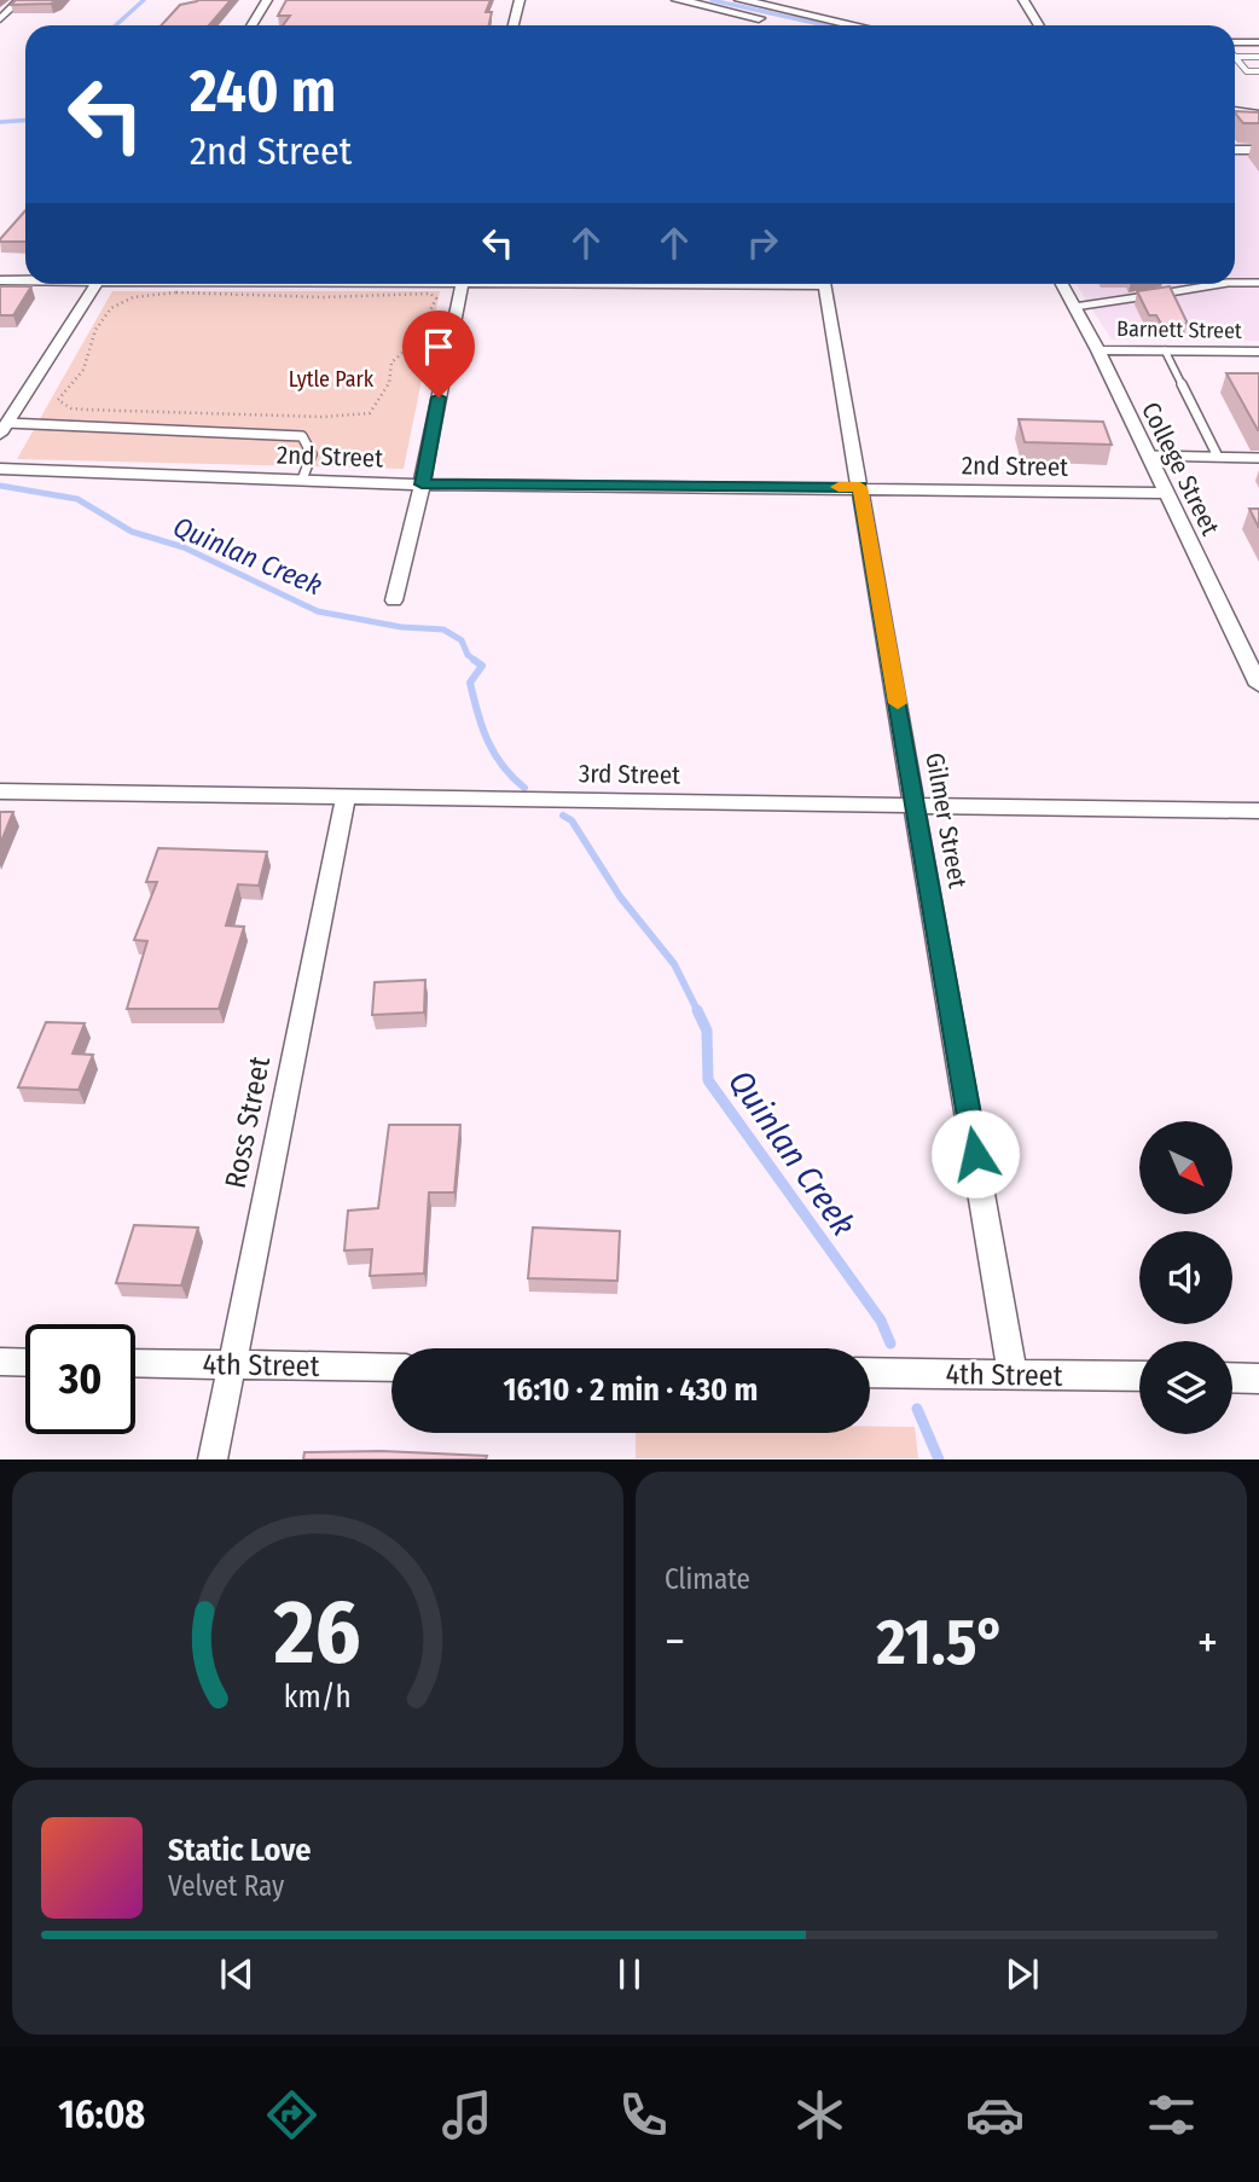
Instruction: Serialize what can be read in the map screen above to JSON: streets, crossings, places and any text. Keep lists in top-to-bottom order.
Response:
{
  "streets": {
    "street": [
      "Barnett Street",
      "2nd Street",
      "College Street",
      "3rd Street",
      "Gilmer Street",
      "Ross Street",
      "4th Street"
    ]
  },
  "crossings": [
    ["Barnett Street", "College Street"],
    ["2nd Street", "College Street"],
    ["2nd Street", "Gilmer Street"],
    ["3rd Street", "Gilmer Street"],
    ["3rd Street", "Ross Street"],
    ["Gilmer Street", "4th Street"],
    ["Ross Street", "4th Street"]
  ],
  "water": ["Quinlan Creek"],
  "parks": ["Lytle Park"],
  "north": "bottom right",
  "page": {
    "turn": ["240 m", "2nd Street"],
    "limit": "30",
    "trip": "16:10 · 2 min · 430 m",
    "tile": "Climate",
    "heat": ["−", "21.5°", "+"],
    "song": ["Static Love", "Velvet Ray"],
    "tabs": "16:08",
    "gauge": ["26", "km/h"]
  }
}
